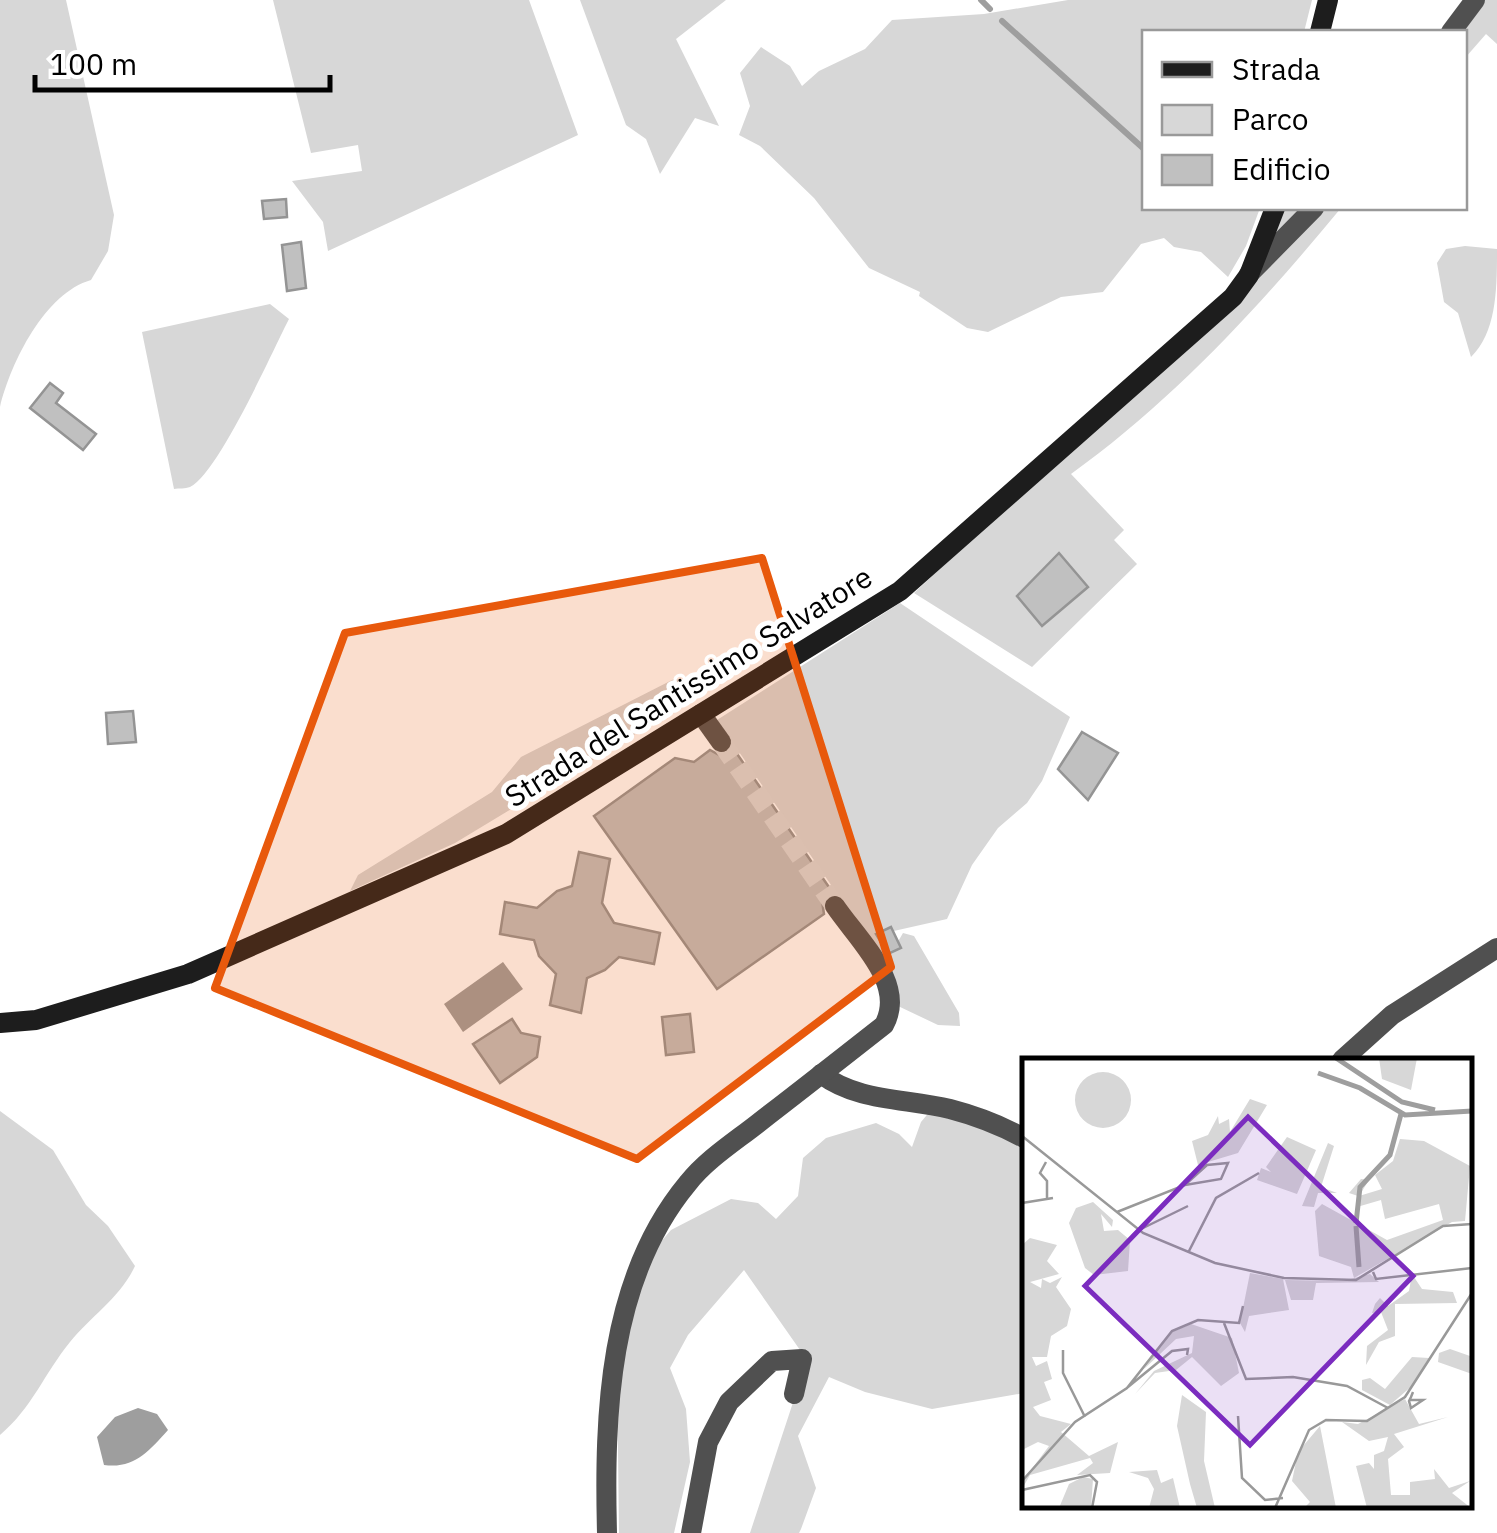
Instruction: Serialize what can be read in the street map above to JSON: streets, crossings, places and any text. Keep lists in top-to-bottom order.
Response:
{
  "streets": {
    "street": ["Strada del Santissimo Salvatore"]
  },
  "legend": ["Strada", "Parco", "Edificio"],
  "scale_bar": "100 m"
}
